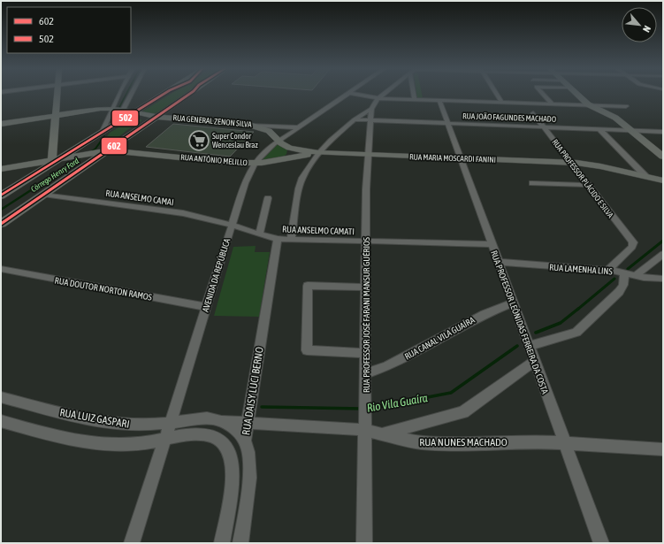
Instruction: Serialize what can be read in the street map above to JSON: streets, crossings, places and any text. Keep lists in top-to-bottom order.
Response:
{
  "streets": {
    "main road": ["RUA GENERAL ZENON SILVA", "RUA MARIA MOSCARDI FANINI", "RUA ANTÔNIO MELILLO"],
    "street": [
      "RUA JOÃO FAGUNDES MACHADO",
      "RUA PROFESSOR PLÁCIDO E SILVA",
      "RUA ANSELMO CAMAI",
      "RUA ANSELMO CAMATI",
      "RUA LAMENHA LINS",
      "AVENIDA DA REPÚBLICA",
      "RUA DOUTOR NORTON RAMOS",
      "RUA PROFESSOR JOSÉ FARANI MANSUR GUÉRIOS",
      "RUA PROFESSOR LEÔNIDAS FERREIRA DA COSTA",
      "RUA CANAL VILA GUAÍRA",
      "RUA DAISY LUCI BERNO",
      "RUA LUIZ GASPARI",
      "RUA NUNES MACHADO"
    ]
  },
  "crossings": [
    ["RUA JOÃO FAGUNDES MACHADO", "RUA PROFESSOR PLÁCIDO E SILVA"],
    ["RUA JOÃO FAGUNDES MACHADO", "RUA PROFESSOR JOSÉ FARANI MANSUR GUÉRIOS"],
    ["RUA JOÃO FAGUNDES MACHADO", "RUA PROFESSOR LEÔNIDAS FERREIRA DA COSTA"],
    ["RUA GENERAL ZENON SILVA", "RUA MARIA MOSCARDI FANINI"],
    ["RUA GENERAL ZENON SILVA", "AVENIDA DA REPÚBLICA"],
    ["RUA MARIA MOSCARDI FANINI", "RUA ANTÔNIO MELILLO"],
    ["RUA MARIA MOSCARDI FANINI", "RUA PROFESSOR PLÁCIDO E SILVA"],
    ["RUA MARIA MOSCARDI FANINI", "AVENIDA DA REPÚBLICA"],
    ["RUA MARIA MOSCARDI FANINI", "RUA PROFESSOR JOSÉ FARANI MANSUR GUÉRIOS"],
    ["RUA MARIA MOSCARDI FANINI", "RUA PROFESSOR LEÔNIDAS FERREIRA DA COSTA"],
    ["RUA ANTÔNIO MELILLO", "AVENIDA DA REPÚBLICA"],
    ["RUA PROFESSOR PLÁCIDO E SILVA", "RUA LAMENHA LINS"],
    ["RUA ANSELMO CAMAI", "RUA ANSELMO CAMATI"],
    ["RUA ANSELMO CAMAI", "AVENIDA DA REPÚBLICA"],
    ["RUA ANSELMO CAMATI", "AVENIDA DA REPÚBLICA"],
    ["RUA ANSELMO CAMATI", "RUA PROFESSOR JOSÉ FARANI MANSUR GUÉRIOS"],
    ["RUA ANSELMO CAMATI", "RUA PROFESSOR LEÔNIDAS FERREIRA DA COSTA"],
    ["RUA ANSELMO CAMATI", "RUA DAISY LUCI BERNO"],
    ["RUA LAMENHA LINS", "RUA PROFESSOR LEÔNIDAS FERREIRA DA COSTA"],
    ["AVENIDA DA REPÚBLICA", "RUA DOUTOR NORTON RAMOS"],
    ["AVENIDA DA REPÚBLICA", "RUA LUIZ GASPARI"],
    ["RUA PROFESSOR JOSÉ FARANI MANSUR GUÉRIOS", "RUA CANAL VILA GUAÍRA"],
    ["RUA PROFESSOR JOSÉ FARANI MANSUR GUÉRIOS", "RUA NUNES MACHADO"],
    ["RUA PROFESSOR LEÔNIDAS FERREIRA DA COSTA", "RUA CANAL VILA GUAÍRA"],
    ["RUA PROFESSOR LEÔNIDAS FERREIRA DA COSTA", "RUA NUNES MACHADO"],
    ["RUA DAISY LUCI BERNO", "RUA LUIZ GASPARI"],
    ["RUA DAISY LUCI BERNO", "RUA NUNES MACHADO"],
    ["RUA LUIZ GASPARI", "RUA NUNES MACHADO"]
  ],
  "water": ["Córrego Henry Ford", "Rio Vila Guaíra"],
  "places": {
    "supermarket": ["Super Condor Wenceslau Braz"]
  },
  "lines": ["transit line 602", "transit line 502"],
  "legend": ["602", "502"],
  "north": "bottom right"
}
